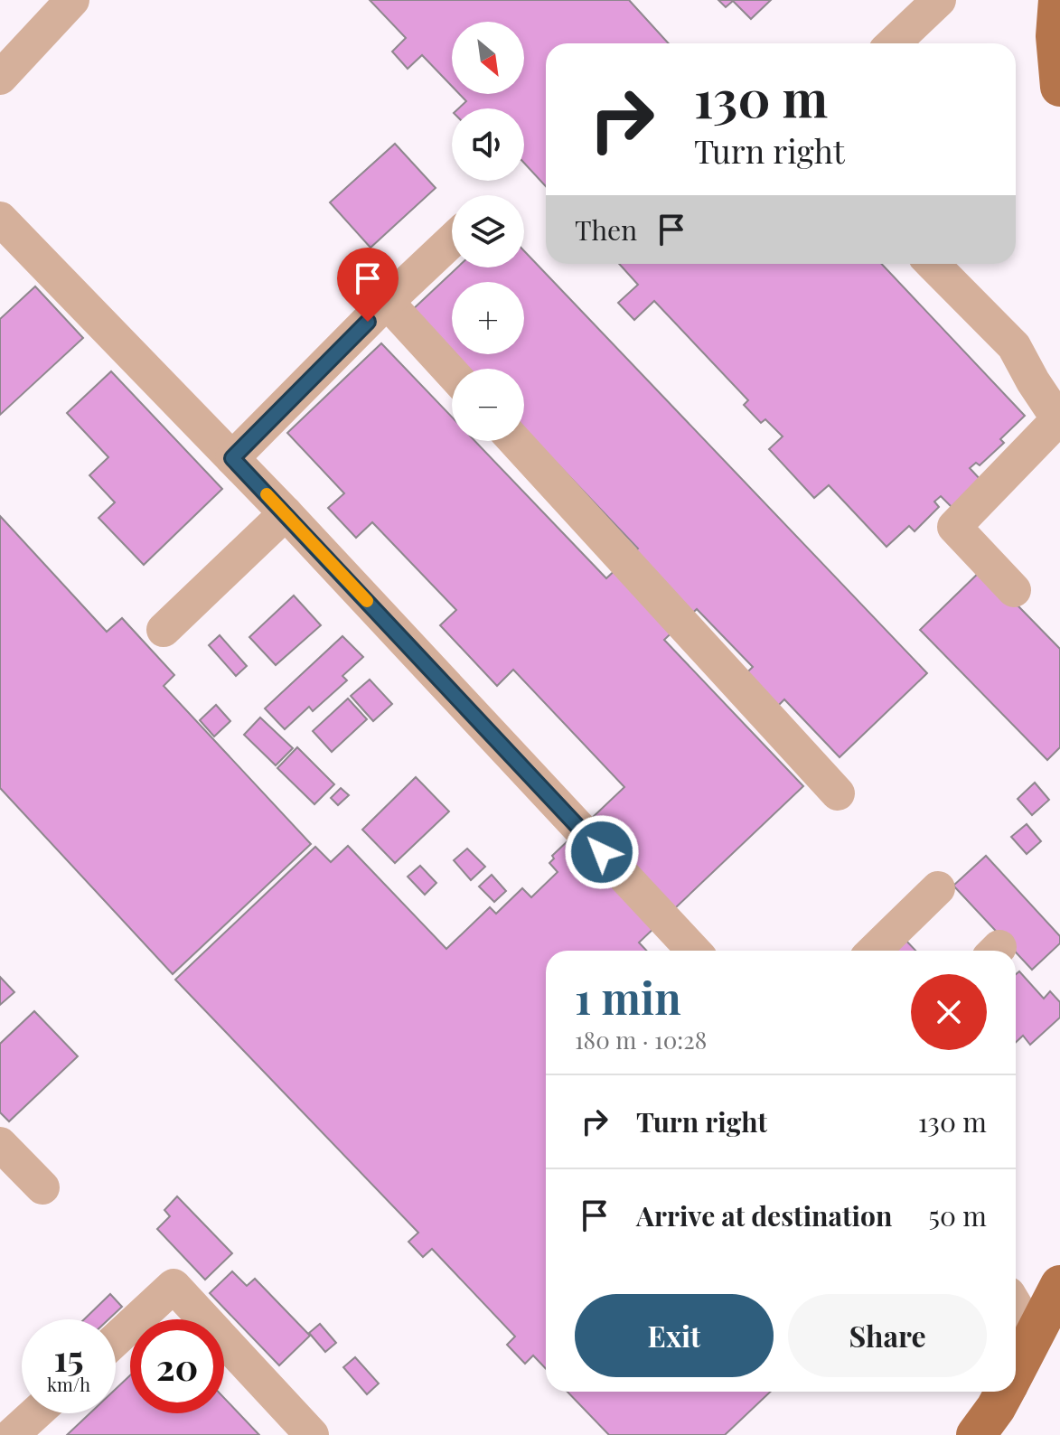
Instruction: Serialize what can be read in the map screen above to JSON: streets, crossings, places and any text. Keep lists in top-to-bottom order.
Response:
{
  "north": "bottom right",
  "page": {
    "map_buttons": ["+", "−"],
    "turn": ["130 m", "Turn right"],
    "then": "Then",
    "heading": ["1 min", "180 m · 10:28"],
    "list": [
      {
        "name": "Turn right",
        "value": "130 m"
      },
      {
        "name": "Arrive at destination",
        "value": "50 m"
      }
    ],
    "buttons": ["Exit", "Share"],
    "speed": "15 km/h",
    "limit": "20"
  }
}
